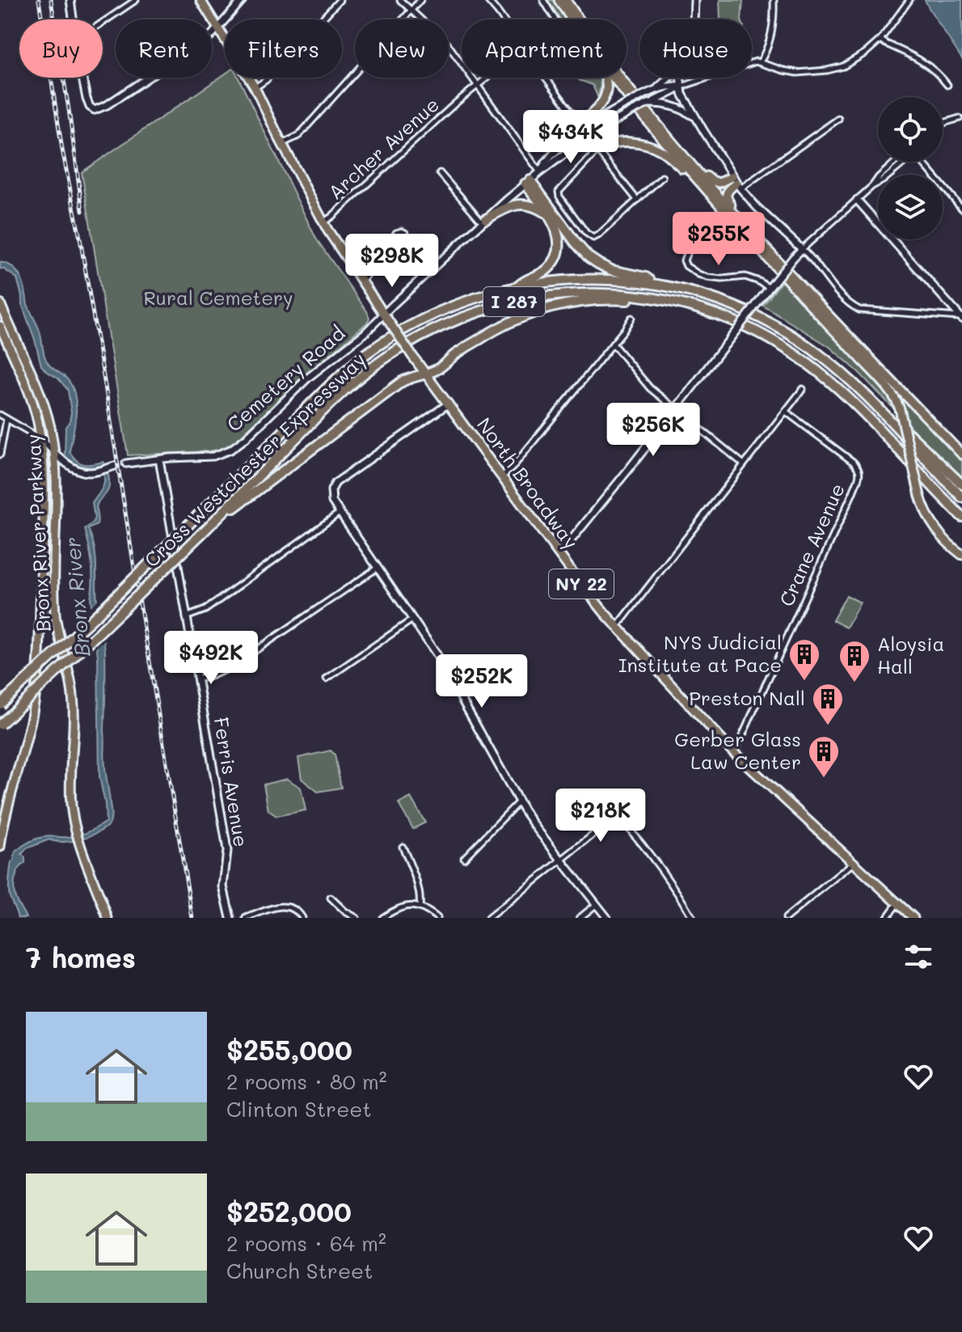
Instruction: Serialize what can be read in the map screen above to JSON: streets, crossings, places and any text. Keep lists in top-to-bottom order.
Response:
{
  "streets": {
    "highway": ["I 287", "Cross Westchester Expressway"],
    "main road": ["North Broadway", "Bronx River Parkway", "NY 22"],
    "street": [
      "Archer Avenue",
      "Cemetery Road",
      "Crane Avenue",
      "Ferris Avenue"
    ]
  },
  "crossings": [
    ["Archer Avenue", "North Broadway"],
    ["Cemetery Road", "North Broadway"],
    ["Cemetery Road", "Ferris Avenue"],
    ["North Broadway", "Crane Avenue"]
  ],
  "water": ["Bronx River"],
  "parks": ["Rural Cemetery"],
  "places": {
    "building": [
      "NYS Judicial Institute at Pace",
      "Aloysia Hall",
      "Preston Nall",
      "Gerber Glass Law Center"
    ]
  },
  "page": {
    "chip": [
      "Buy",
      "Rent",
      "Filters",
      "New",
      "Apartment",
      "House"
    ],
    "price": [
      "$434K",
      "$255K",
      "$298K",
      "$256K",
      "$492K",
      "$252K",
      "$218K"
    ],
    "heading": "7 homes",
    "list": [
      {
        "name": "$255,000",
        "note": "2 rooms · 80 m² · Clinton Street"
      },
      {
        "name": "$252,000",
        "note": "2 rooms · 64 m² · Church Street"
      }
    ]
  }
}
